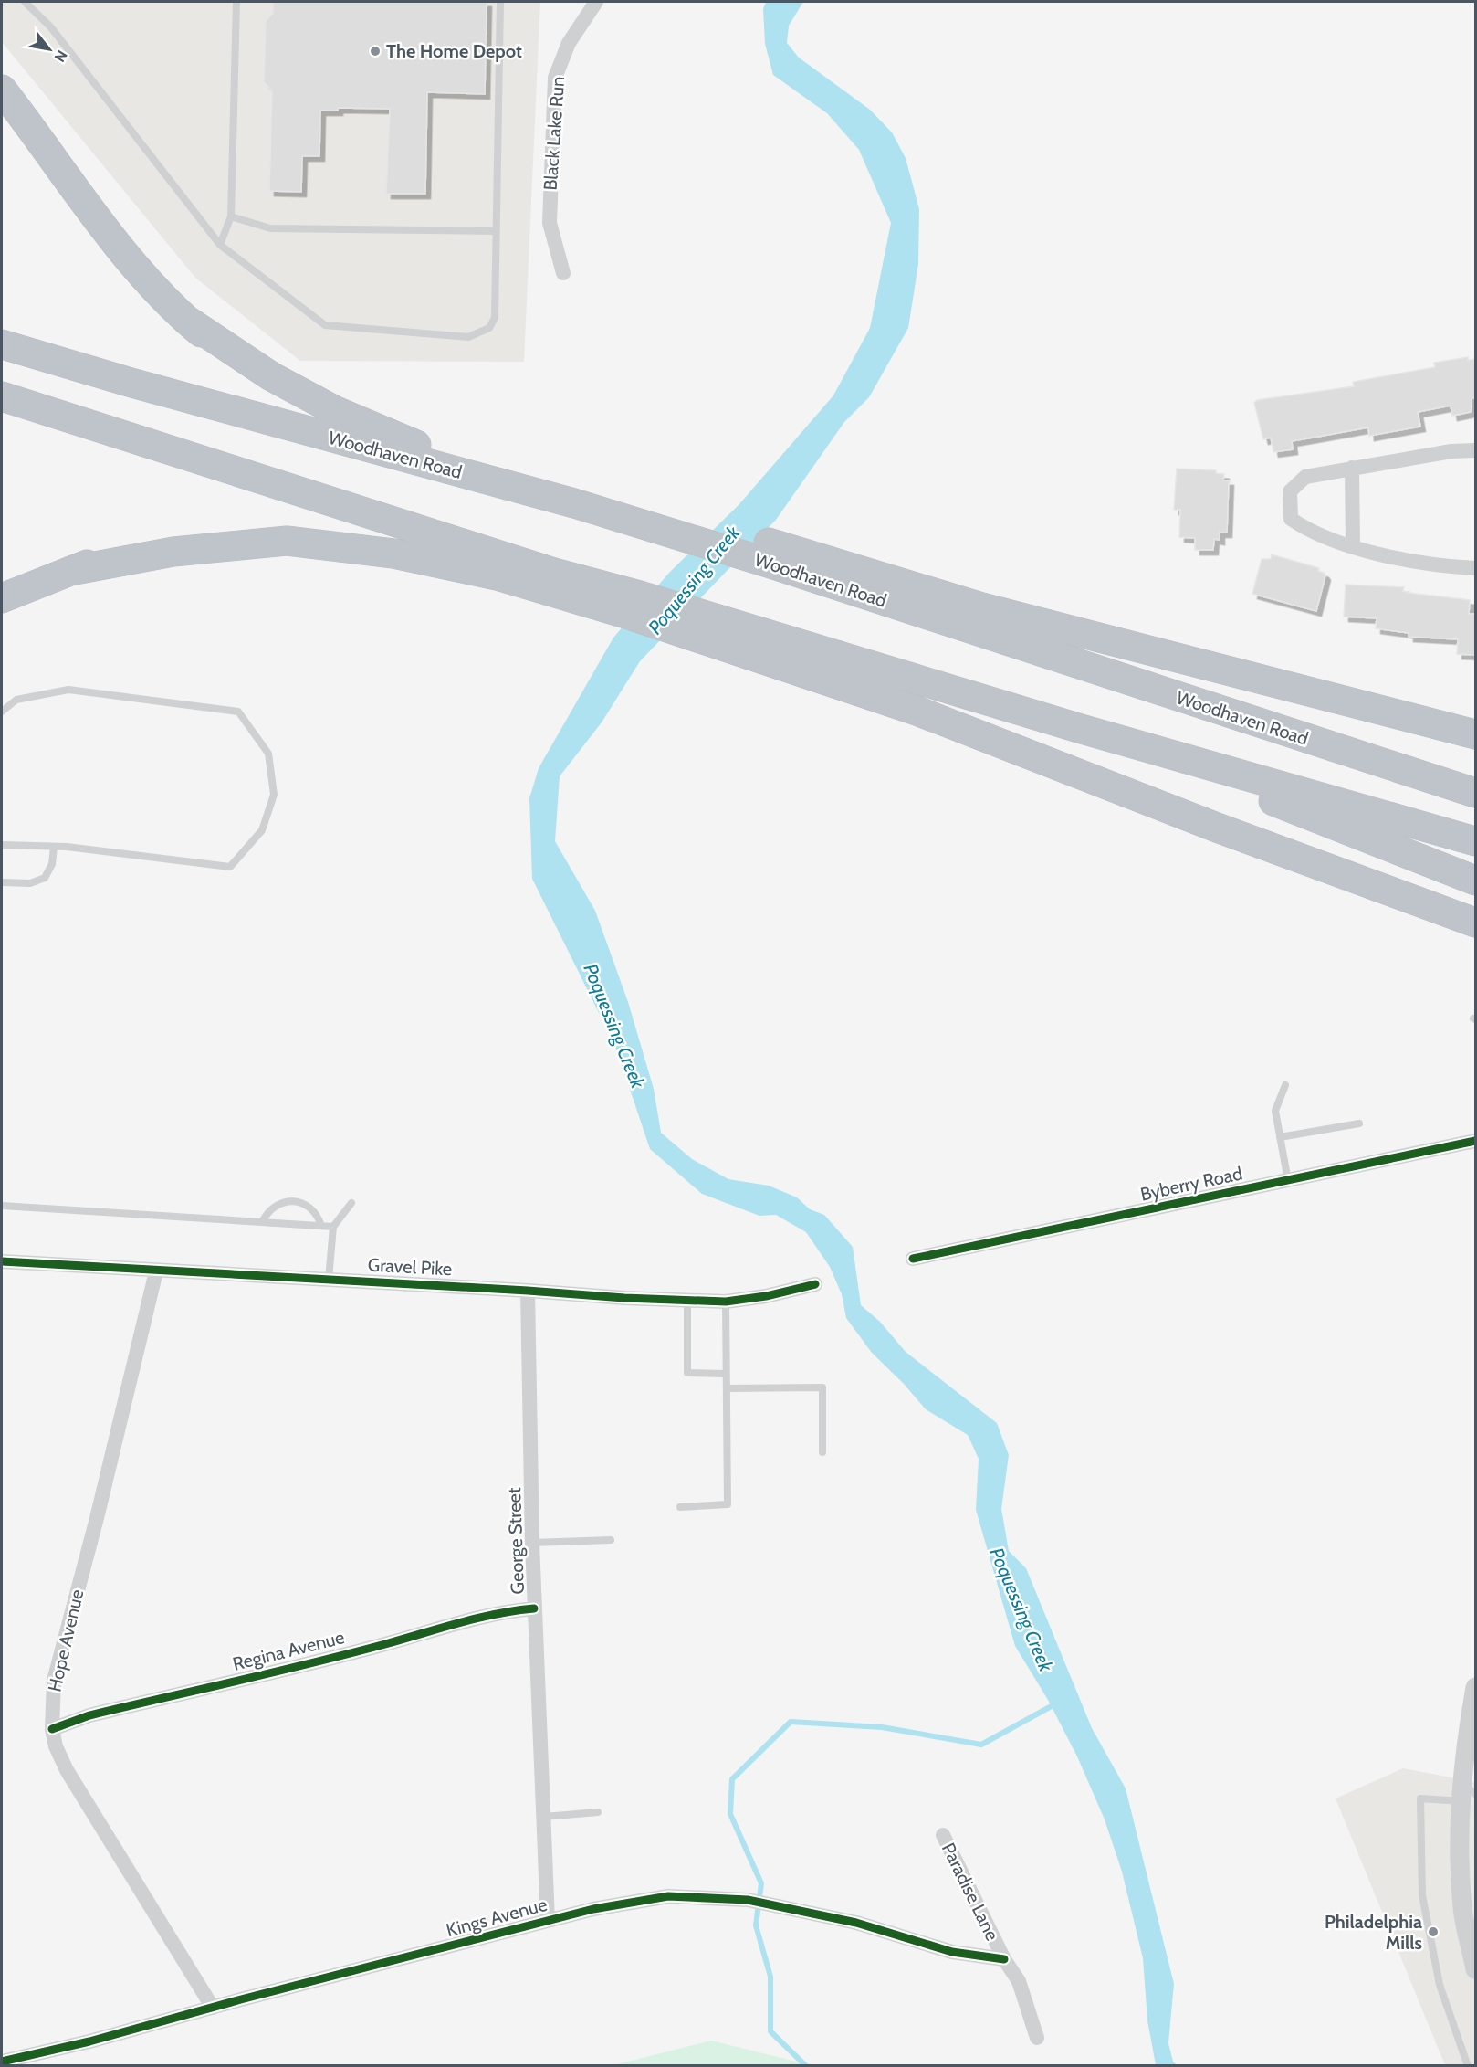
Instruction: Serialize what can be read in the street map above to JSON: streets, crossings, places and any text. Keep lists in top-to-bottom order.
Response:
{
  "streets": {
    "highway": ["Woodhaven Road"],
    "street": [
      "Black Lake Run",
      "Byberry Road",
      "Gravel Pike",
      "George Street",
      "Hope Avenue",
      "Regina Avenue",
      "Paradise Lane",
      "Kings Avenue"
    ]
  },
  "crossings": [
    ["Gravel Pike", "George Street"],
    ["Gravel Pike", "Hope Avenue"],
    ["George Street", "Regina Avenue"],
    ["George Street", "Kings Avenue"],
    ["Hope Avenue", "Regina Avenue"],
    ["Hope Avenue", "Kings Avenue"],
    ["Paradise Lane", "Kings Avenue"]
  ],
  "water": ["Poquessing Creek"],
  "places": ["The Home Depot", "Philadelphia Mills"],
  "north": "bottom right"
}
